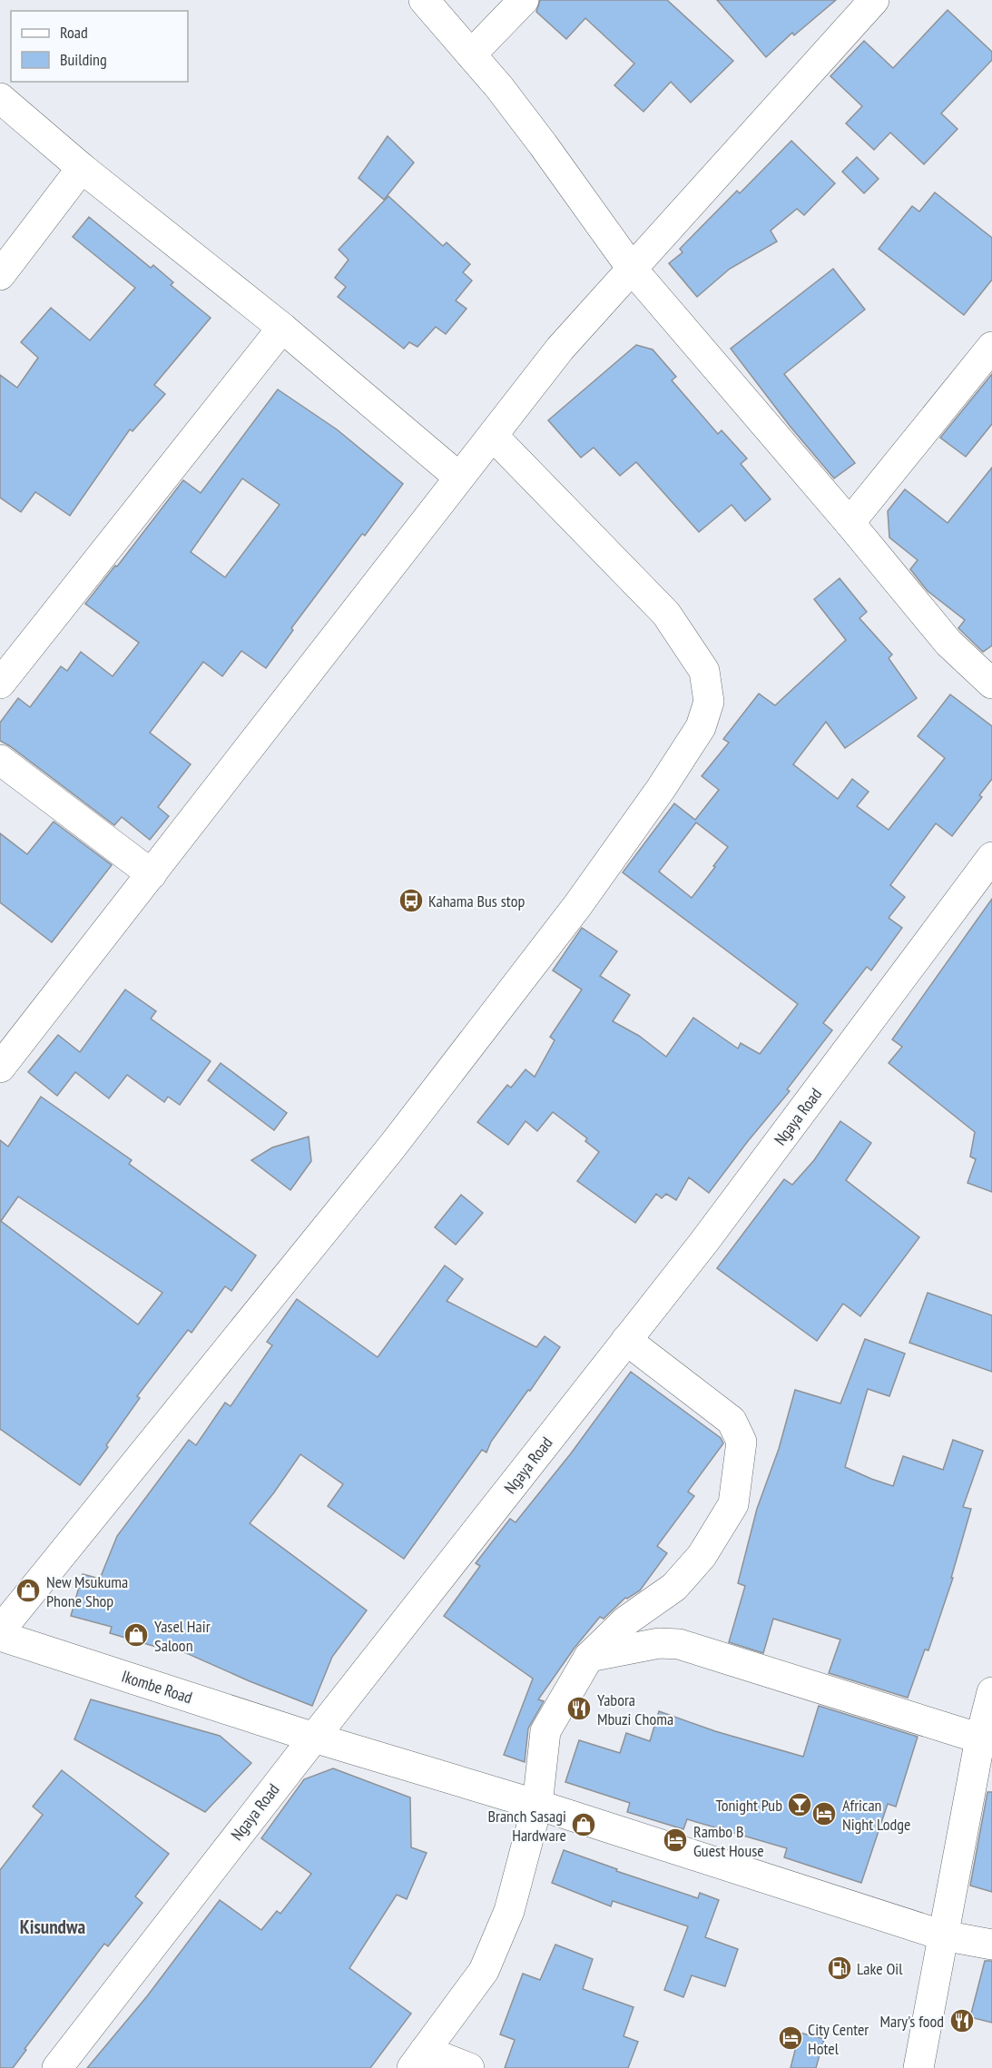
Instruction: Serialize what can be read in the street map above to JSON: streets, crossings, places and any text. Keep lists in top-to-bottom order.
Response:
{
  "streets": {
    "street": ["Ngaya Road", "Ikombe Road"]
  },
  "crossings": [
    ["Ngaya Road", "Ikombe Road"]
  ],
  "districts": ["Kisundwa"],
  "places": {
    "bus stop": ["Kahama Bus stop"],
    "shop": ["New Msukuma Phone Shop", "Yasel Hair Saloon", "Branch Sasagi Hardware"],
    "restaurant": ["Yabora Mbuzi Choma", "Mary's food"],
    "bar": ["Tonight Pub"],
    "hotel": ["African Night Lodge", "Rambo B Guest House", "City Center Hotel"],
    "fuel station": ["Lake Oil"]
  },
  "legend": ["Road", "Building"]
}
